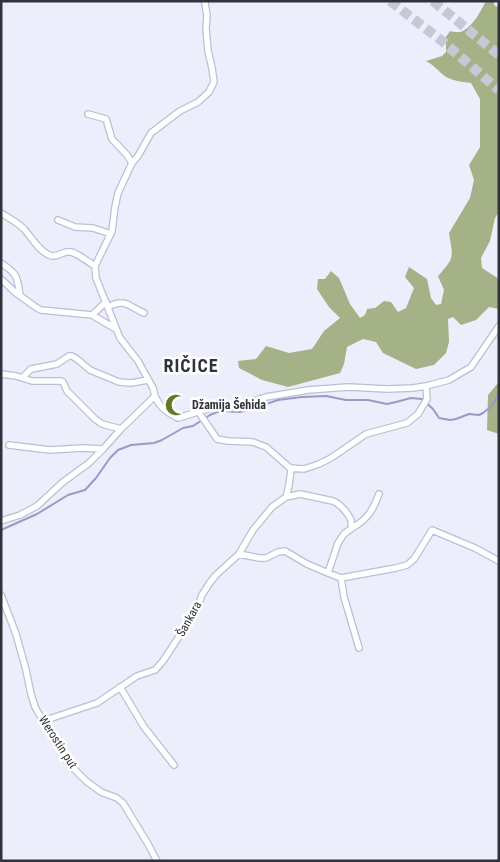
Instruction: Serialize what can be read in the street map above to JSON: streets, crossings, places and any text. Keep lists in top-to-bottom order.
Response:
{
  "streets": {
    "street": ["Šankara", "Werostin put"]
  },
  "crossings": [
    ["Šankara", "Werostin put"]
  ],
  "districts": ["RIČICE"],
  "places": {
    "mosque": ["Džamija Šehida"]
  }
}
